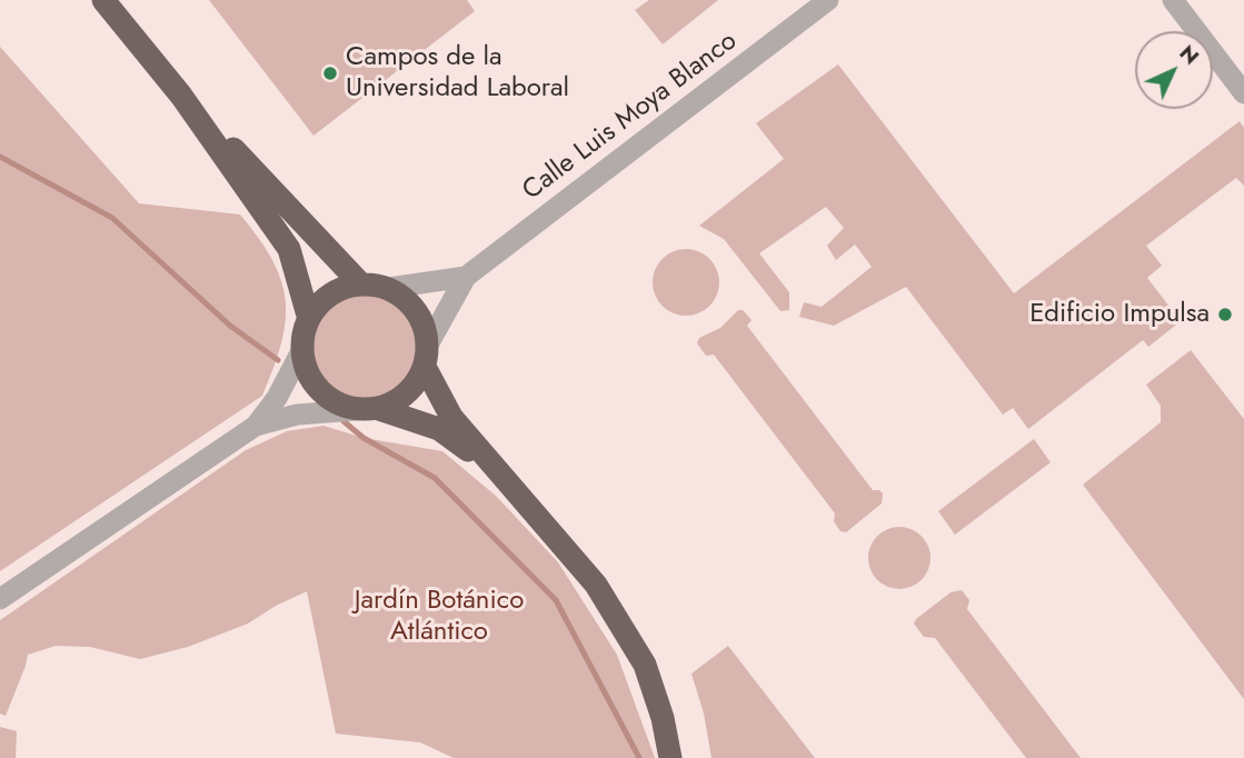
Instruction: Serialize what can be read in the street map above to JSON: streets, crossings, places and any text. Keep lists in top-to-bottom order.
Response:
{
  "streets": {
    "street": ["Calle Luis Moya Blanco"]
  },
  "parks": ["Jardín Botánico Atlántico"],
  "places": ["Campos de la Universidad Laboral", "Edificio Impulsa"],
  "north": "top right"
}
